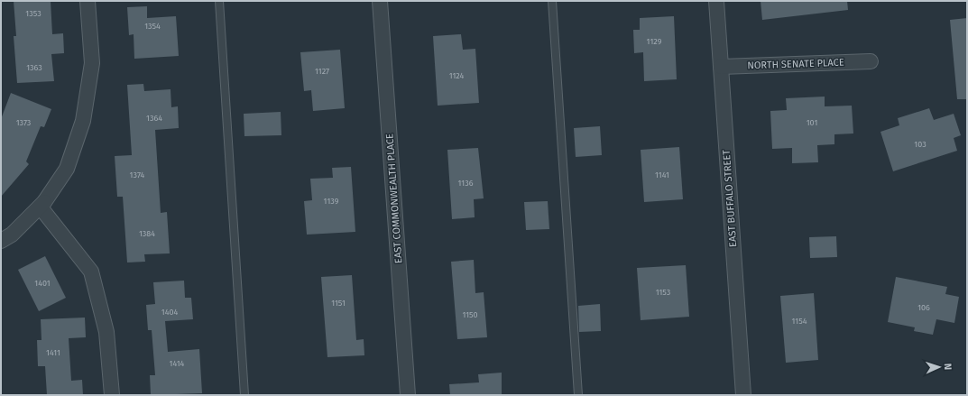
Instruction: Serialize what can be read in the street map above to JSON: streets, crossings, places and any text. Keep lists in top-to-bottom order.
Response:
{
  "streets": {
    "street": ["NORTH SENATE PLACE", "EAST COMMONWEALTH PLACE", "EAST BUFFALO STREET"]
  },
  "crossings": [
    ["NORTH SENATE PLACE", "EAST BUFFALO STREET"]
  ],
  "house_numbers": [
    "1353",
    "1354",
    "1129",
    "1363",
    "1127",
    "1124",
    "1364",
    "1373",
    "101",
    "103",
    "1374",
    "1141",
    "1136",
    "1139",
    "1384",
    "1401",
    "1153",
    "1151",
    "106",
    "1404",
    "1150",
    "1154",
    "1411",
    "1414"
  ],
  "north": "right"
}
